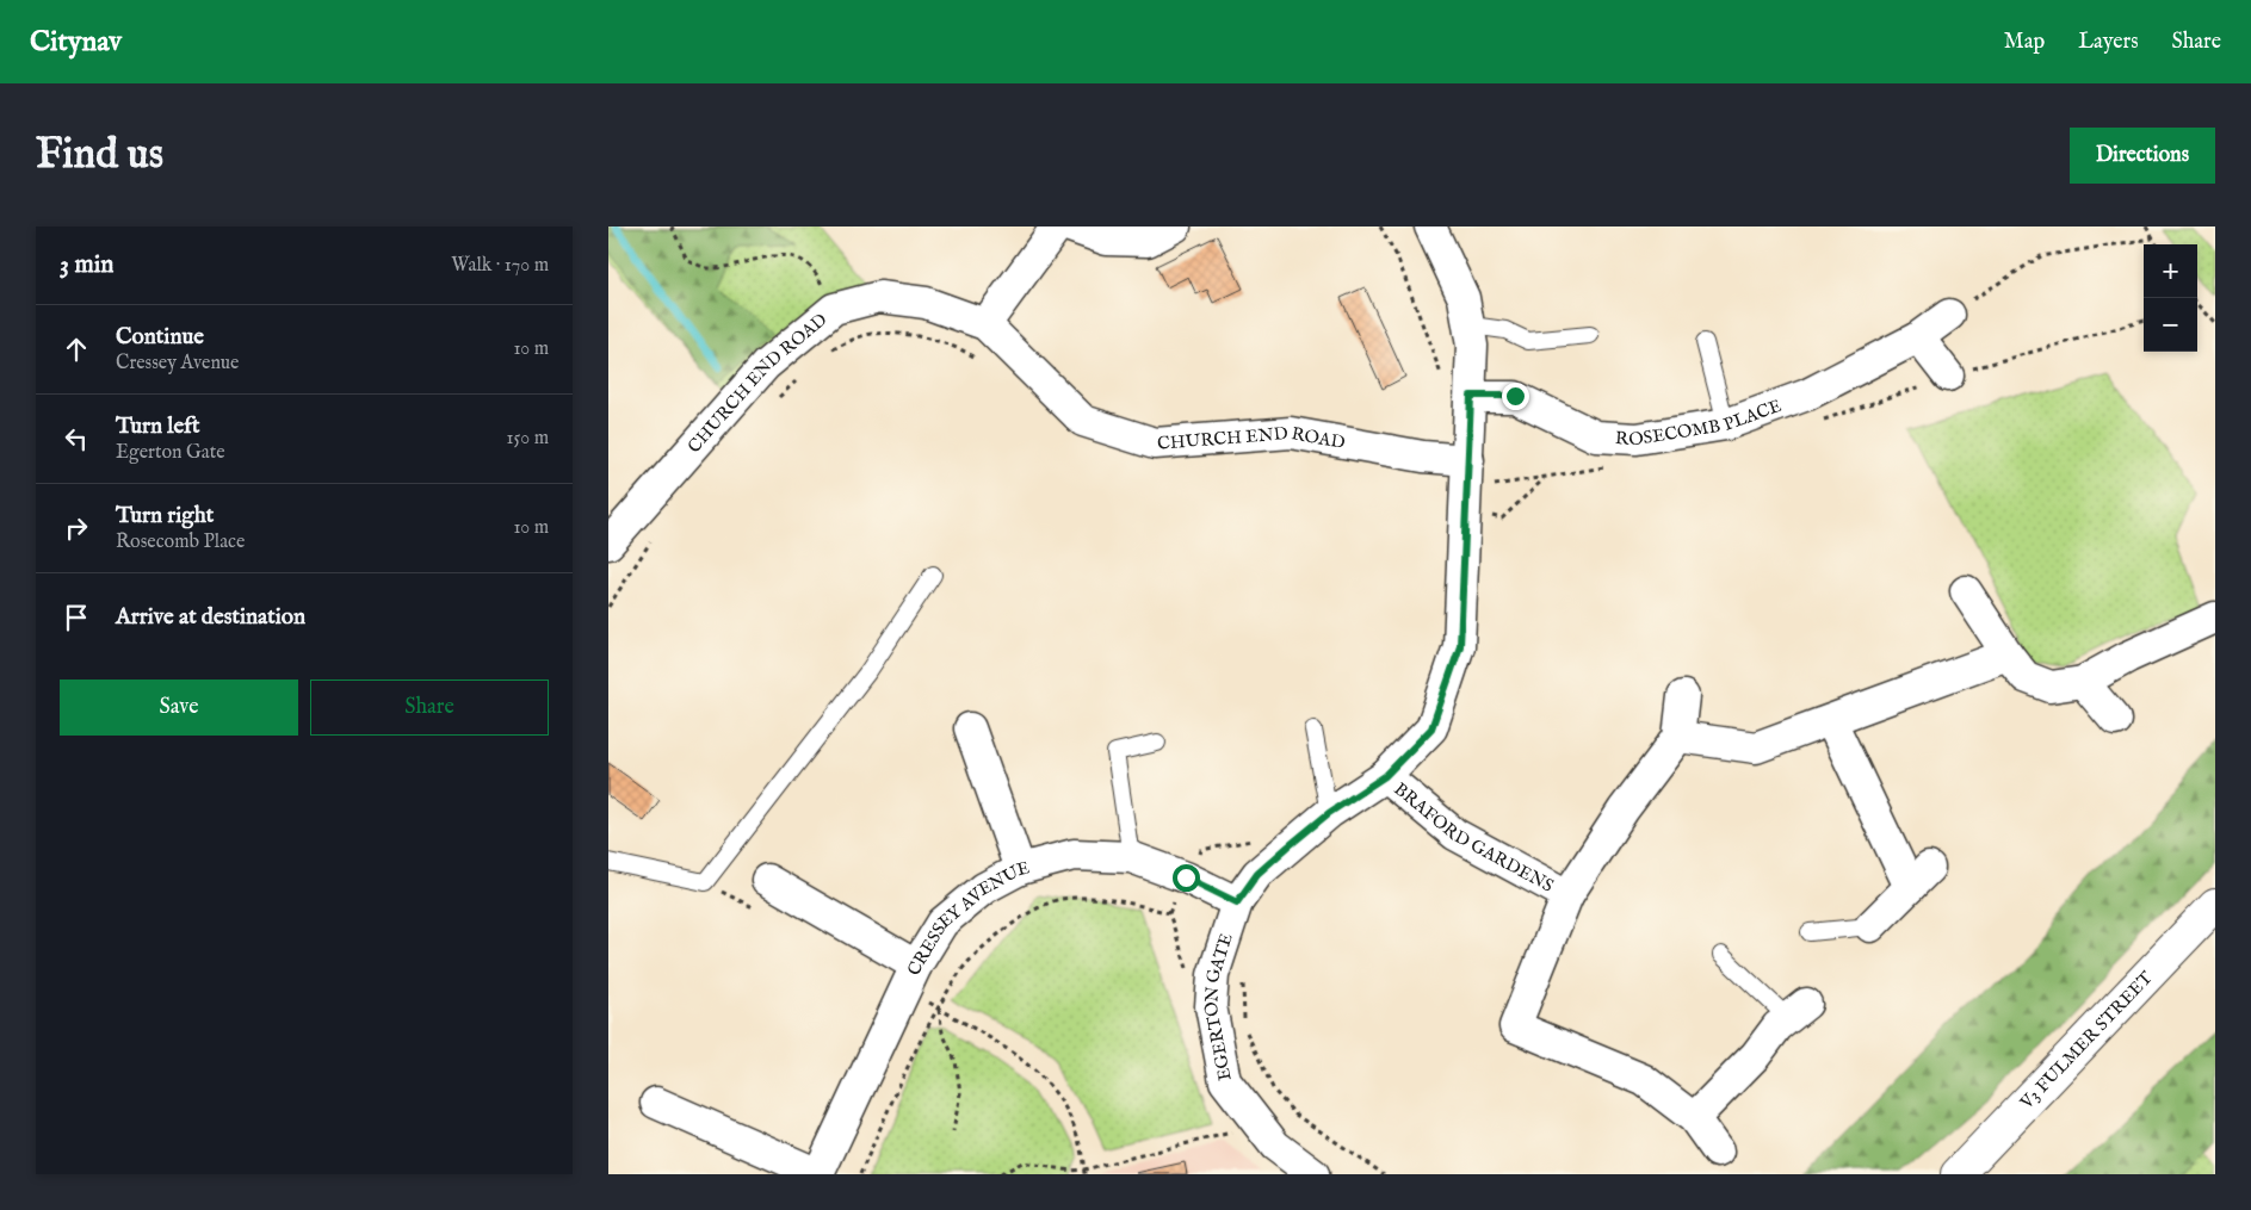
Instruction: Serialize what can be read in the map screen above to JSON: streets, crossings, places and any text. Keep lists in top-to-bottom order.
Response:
{
  "streets": {
    "street": [
      "CHURCH END ROAD",
      "ROSECOMB PLACE",
      "BRAFORD GARDENS",
      "CRESSEY AVENUE",
      "EGERTON GATE",
      "V3 FULMER STREET"
    ]
  },
  "crossings": [
    ["CHURCH END ROAD", "EGERTON GATE"],
    ["ROSECOMB PLACE", "EGERTON GATE"],
    ["BRAFORD GARDENS", "EGERTON GATE"],
    ["CRESSEY AVENUE", "EGERTON GATE"]
  ],
  "page": {
    "header": "Citynav",
    "nav": ["Map", "Layers", "Share"],
    "buttons": [
      "Directions",
      ["Save", "Share"]
    ],
    "title": "Find us",
    "heading": ["3 min", "Walk · 170 m"],
    "map_buttons": ["+", "−"],
    "list": [
      ["Continue", "Cressey Avenue", "10 m"],
      ["Turn left", "Egerton Gate", "150 m"],
      ["Turn right", "Rosecomb Place", "10 m"],
      "Arrive at destination"
    ]
  }
}
